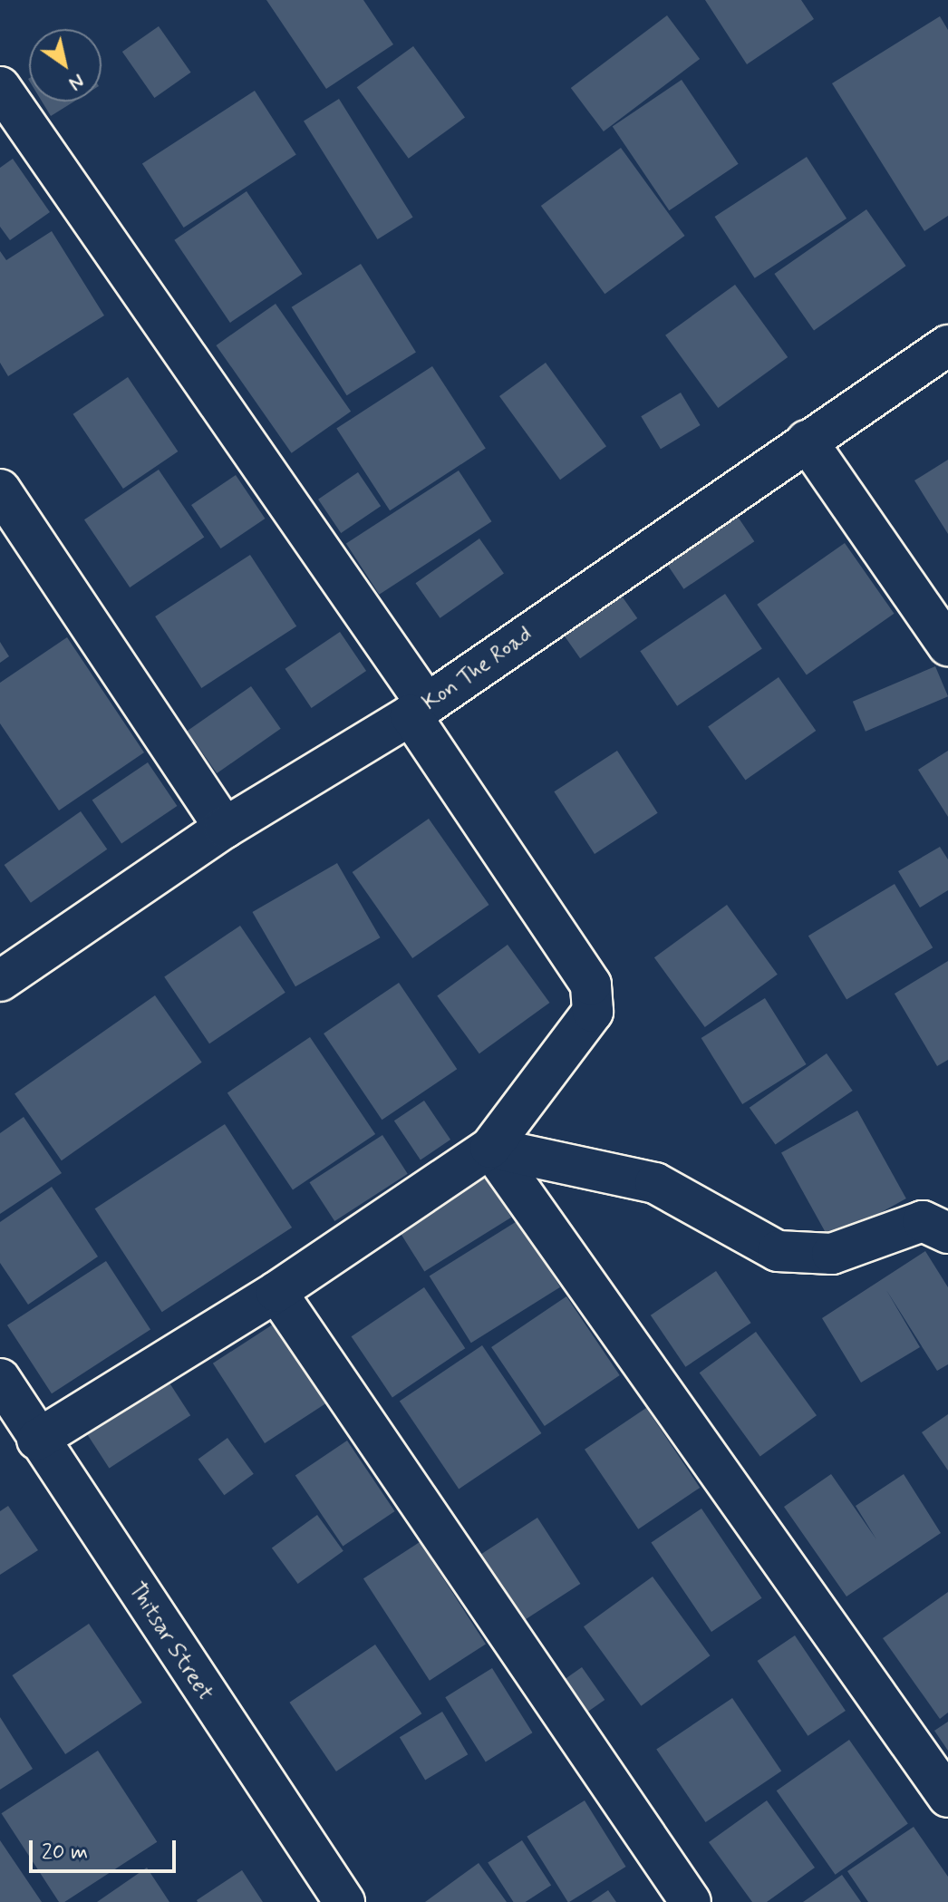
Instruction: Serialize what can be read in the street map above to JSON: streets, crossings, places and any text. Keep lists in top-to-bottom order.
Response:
{
  "streets": {
    "street": ["Kon The Road", "Thitsar Street"]
  },
  "scale_bar": "20 m",
  "north": "bottom right"
}
